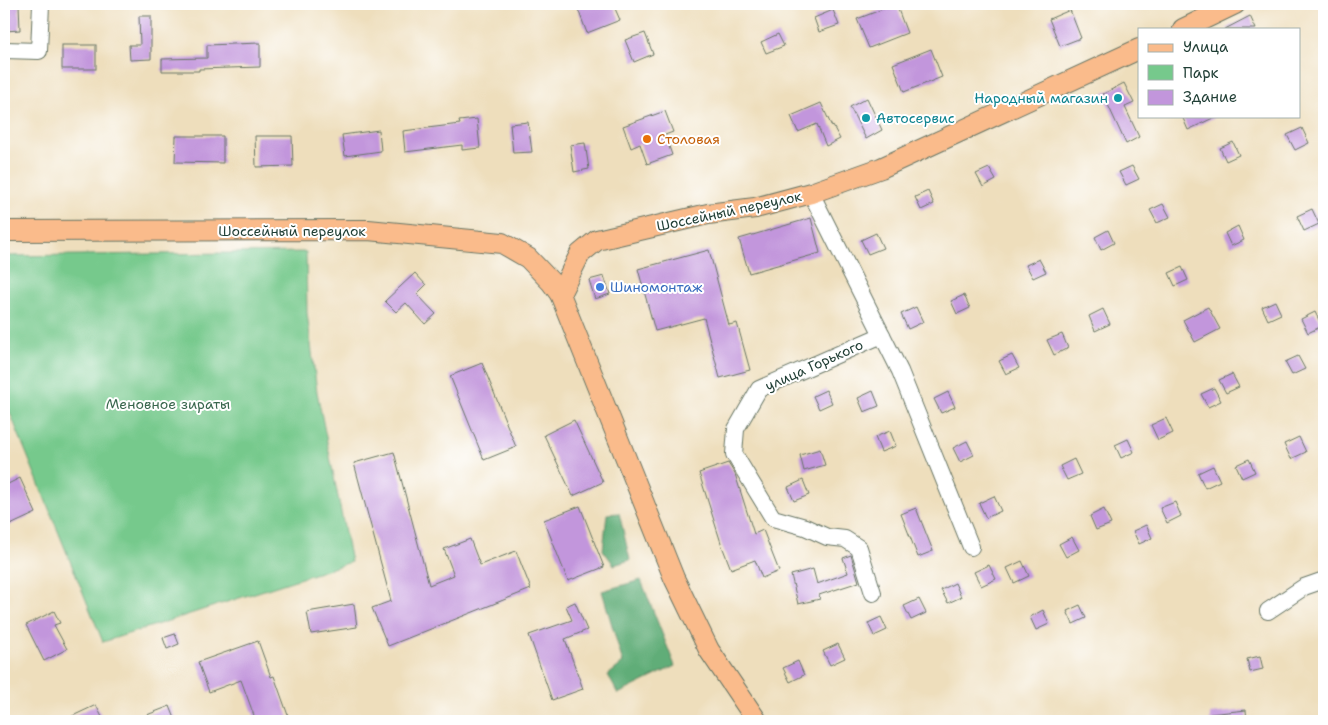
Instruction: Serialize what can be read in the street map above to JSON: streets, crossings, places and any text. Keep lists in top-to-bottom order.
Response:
{
  "streets": {
    "main road": ["Шоссейный переулок"],
    "street": ["улица Горького"]
  },
  "parks": ["Меновное зираты"],
  "places": [
    "Народный магазин",
    "Автосервис",
    "Столовая",
    "Шиномонтаж"
  ],
  "legend": ["Улица", "Парк", "Здание"]
}
